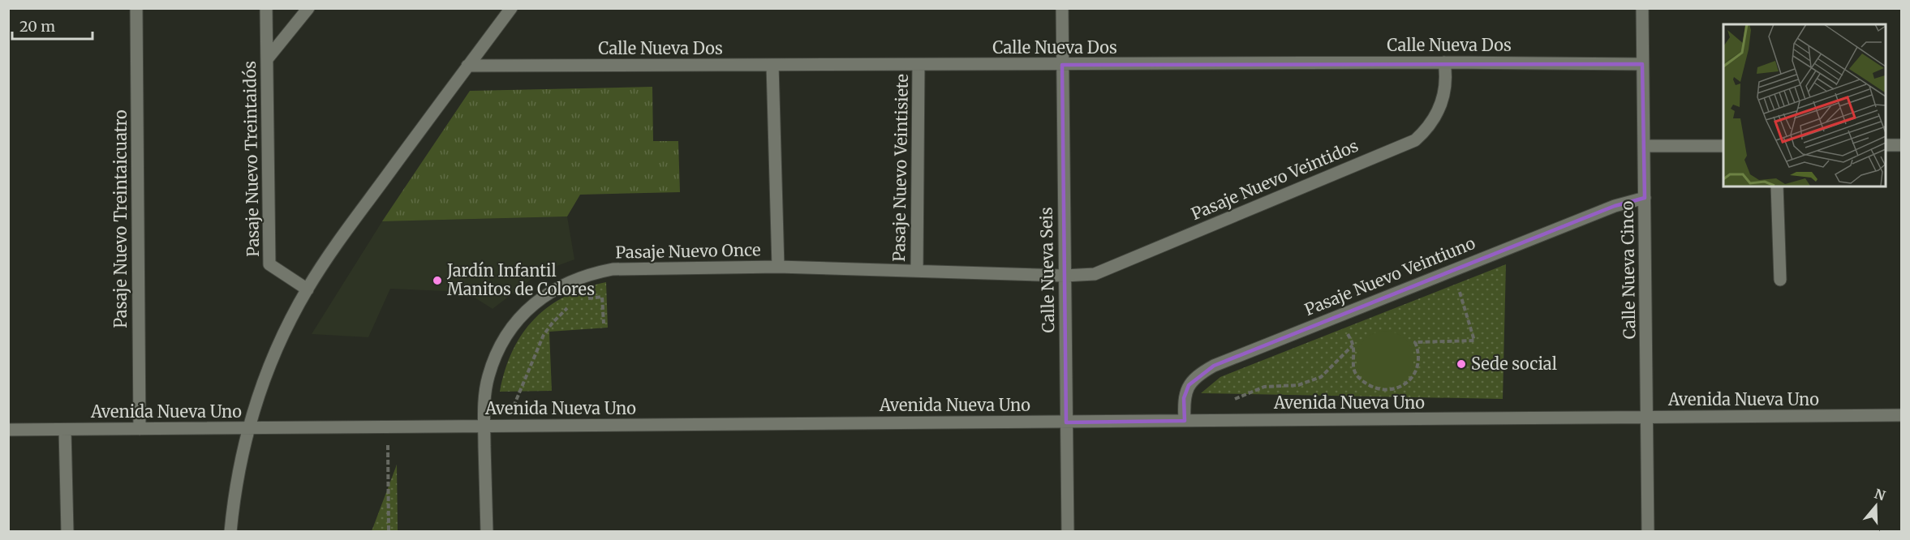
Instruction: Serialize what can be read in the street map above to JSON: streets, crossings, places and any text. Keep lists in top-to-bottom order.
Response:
{
  "streets": {
    "street": [
      "Calle Nueva Dos",
      "Pasaje Nuevo Treintaidós",
      "Pasaje Nuevo Veintisiete",
      "Pasaje Nuevo Veintidos",
      "Pasaje Nuevo Treintaicuatro",
      "Pasaje Nuevo Once",
      "Calle Nueva Seis",
      "Calle Nueva Cinco",
      "Pasaje Nuevo Veintiuno",
      "Avenida Nueva Uno"
    ]
  },
  "crossings": [
    ["Calle Nueva Dos", "Pasaje Nuevo Veintisiete"],
    ["Calle Nueva Dos", "Pasaje Nuevo Veintidos"],
    ["Calle Nueva Dos", "Calle Nueva Seis"],
    ["Calle Nueva Dos", "Calle Nueva Cinco"],
    ["Pasaje Nuevo Veintisiete", "Pasaje Nuevo Once"],
    ["Pasaje Nuevo Veintidos", "Pasaje Nuevo Once"],
    ["Pasaje Nuevo Veintidos", "Calle Nueva Seis"],
    ["Pasaje Nuevo Treintaicuatro", "Avenida Nueva Uno"],
    ["Pasaje Nuevo Once", "Calle Nueva Seis"],
    ["Pasaje Nuevo Once", "Avenida Nueva Uno"],
    ["Calle Nueva Seis", "Avenida Nueva Uno"],
    ["Calle Nueva Cinco", "Pasaje Nuevo Veintiuno"],
    ["Calle Nueva Cinco", "Avenida Nueva Uno"],
    ["Pasaje Nuevo Veintiuno", "Avenida Nueva Uno"]
  ],
  "places": ["Jardín Infantil Manitos de Colores", "Sede social"],
  "scale_bar": "20 m",
  "north": "top"
}
